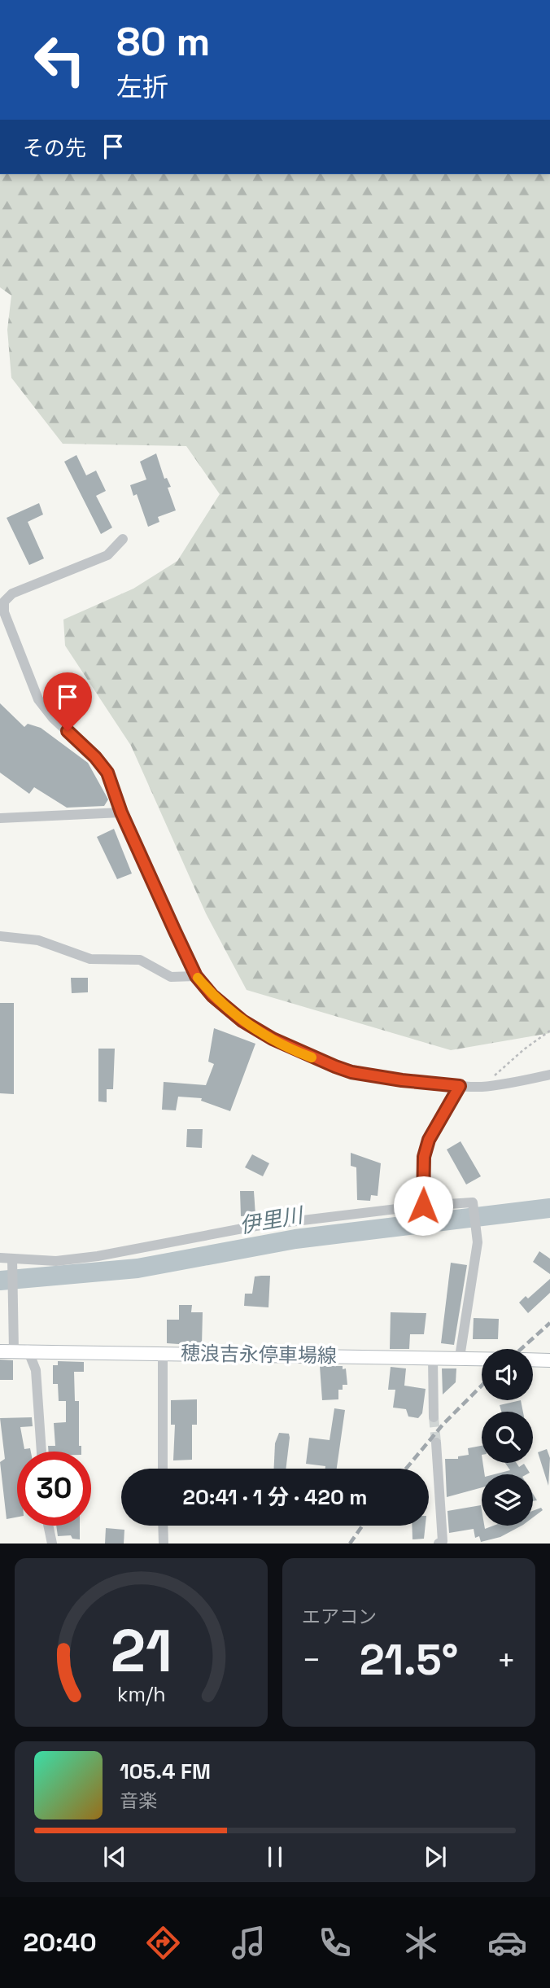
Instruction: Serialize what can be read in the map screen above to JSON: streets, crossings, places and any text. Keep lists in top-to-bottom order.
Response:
{
  "streets": {
    "main road": ["穂浪吉永停車場線"]
  },
  "water": ["伊里川"],
  "page": {
    "turn": ["80 m", "左折"],
    "then": "その先",
    "limit": "30",
    "trip": "20:41 · 1 分 · 420 m",
    "tile": "エアコン",
    "heat": ["−", "21.5°", "+"],
    "song": ["105.4 FM", "音楽"],
    "tabs": "20:40",
    "gauge": ["21", "km/h"]
  }
}
